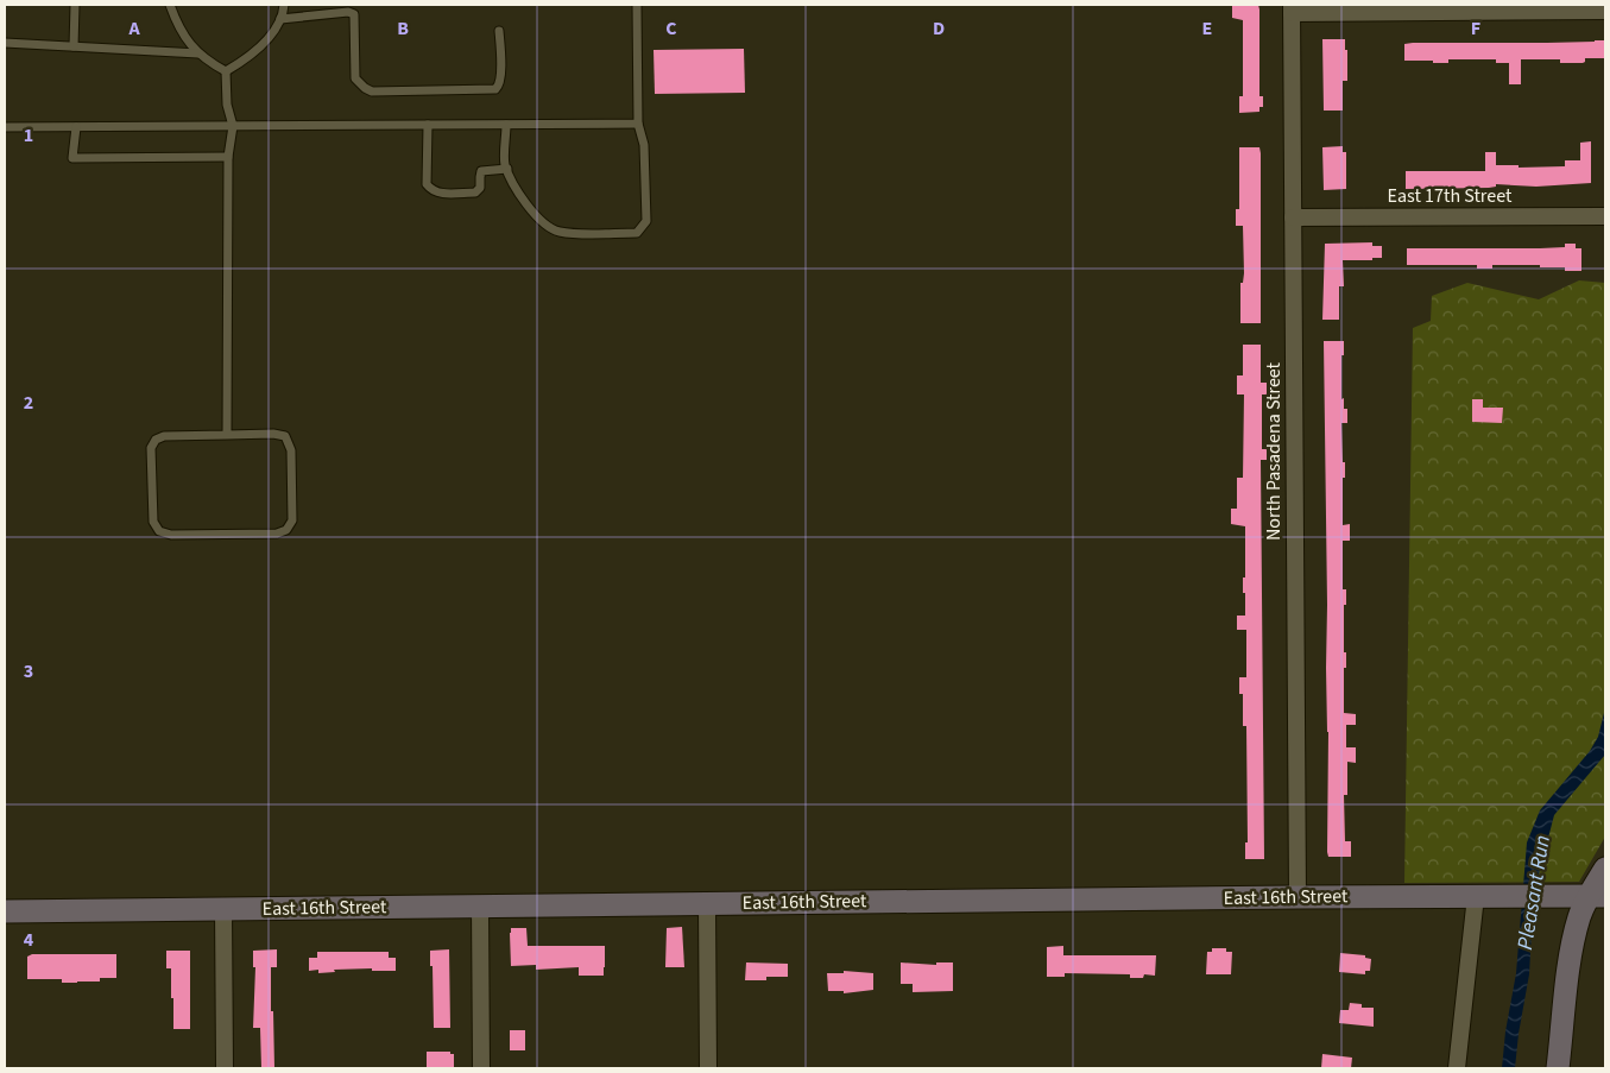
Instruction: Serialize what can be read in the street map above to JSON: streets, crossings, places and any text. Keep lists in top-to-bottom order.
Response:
{
  "streets": {
    "street": ["East 17th Street", "North Pasadena Street", "East 16th Street"]
  },
  "crossings": [
    ["East 17th Street", "North Pasadena Street"],
    ["North Pasadena Street", "East 16th Street"]
  ],
  "water": ["Pleasant Run"],
  "grid": {
    "columns": [
      "A",
      "B",
      "C",
      "D",
      "E",
      "F"
    ],
    "rows": [
      "1",
      "2",
      "3",
      "4"
    ]
  }
}
